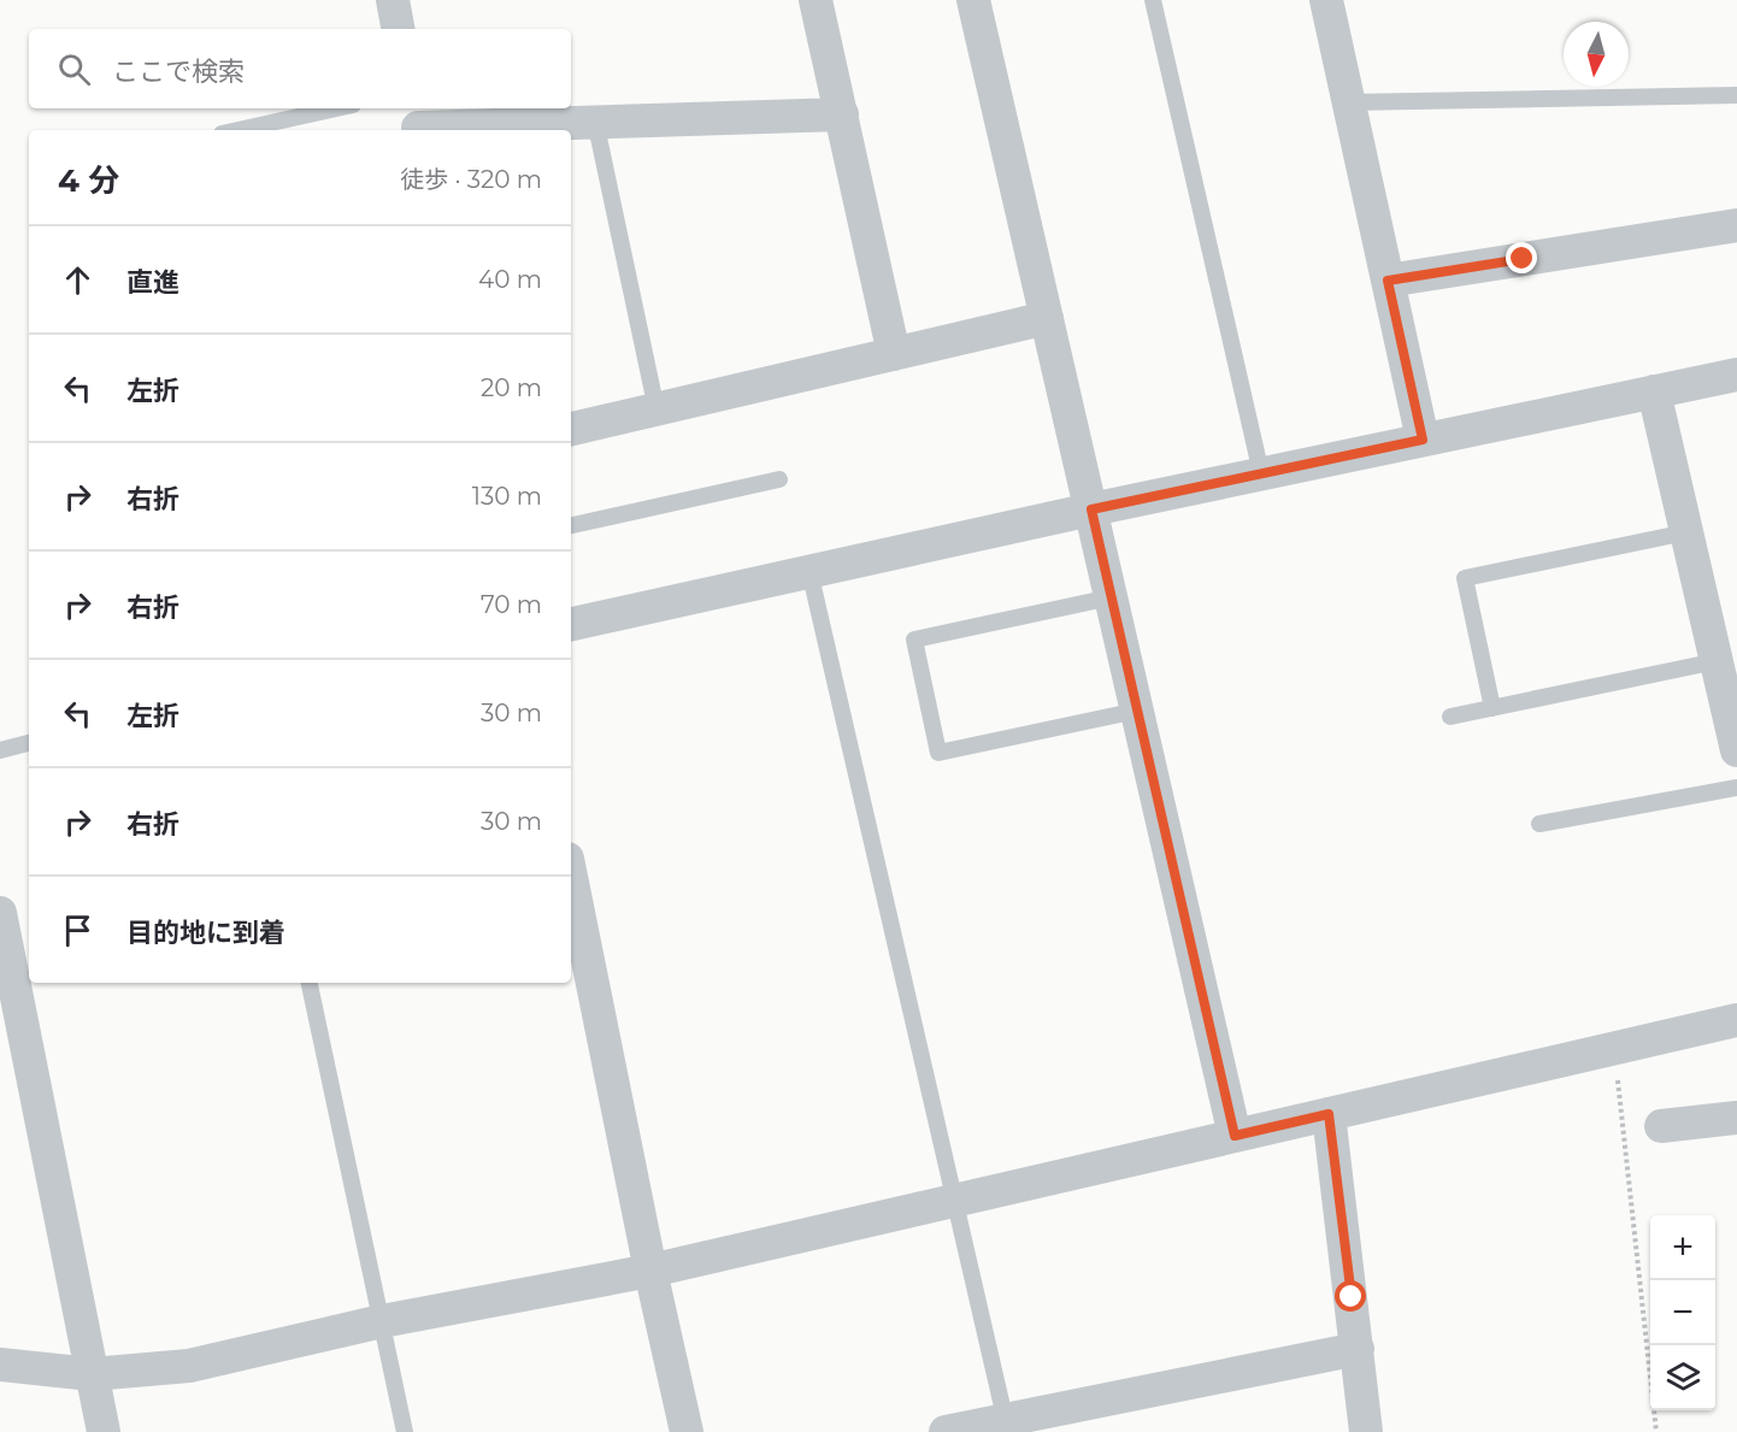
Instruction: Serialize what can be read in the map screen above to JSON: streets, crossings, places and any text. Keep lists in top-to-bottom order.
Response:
{
  "north": "bottom",
  "page": {
    "search": "ここで検索",
    "heading": ["4 分", "徒歩 · 320 m"],
    "list": [
      ["直進", "40 m"],
      ["左折", "20 m"],
      ["右折", "130 m"],
      ["右折", "70 m"],
      ["左折", "30 m"],
      ["右折", "30 m"],
      "目的地に到着"
    ],
    "map_buttons": ["+", "−"]
  }
}
